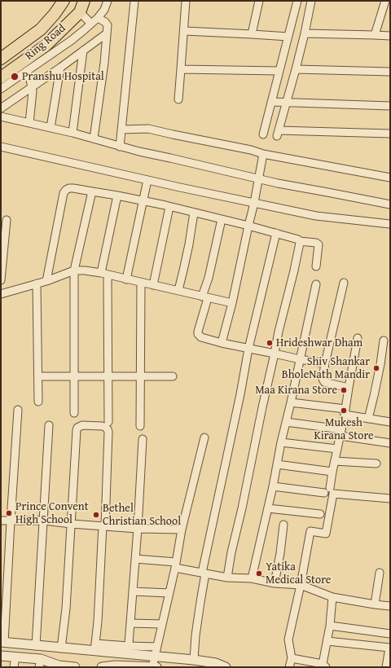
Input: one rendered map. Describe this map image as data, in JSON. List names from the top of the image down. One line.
{"streets":{"main road":["Ring Road"]},"places":["Pranshu Hospital","Hrideshwar Dham","Shiv Shankar BholeNath Mandir","Maa Kirana Store","Mukesh Kirana Store","Prince Convent High School","Bethel Christian School","Yatika Medical Store"]}
